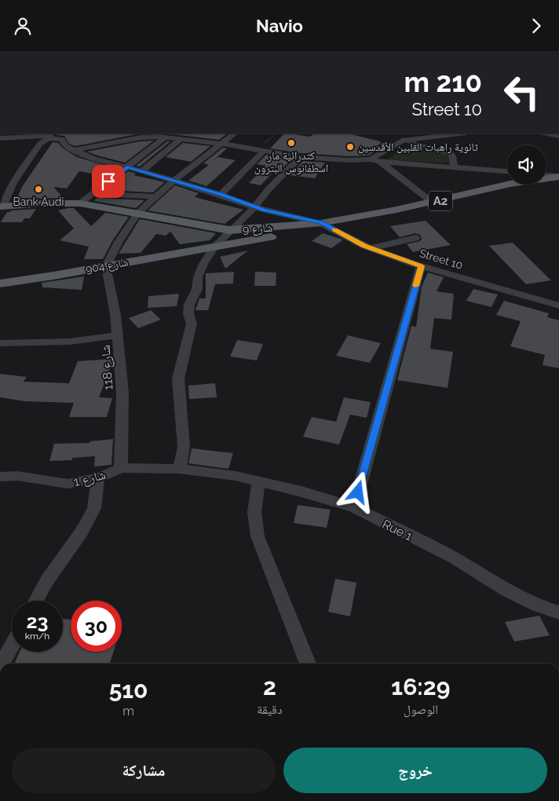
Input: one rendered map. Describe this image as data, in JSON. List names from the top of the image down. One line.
{"streets":{"main road":["A2","شارع 9","شارع 904"],"street":["Street 10","شارع 118","شارع 1","Rue 1"]},"crossings":[["شارع 9","Street 10"],["شارع 9","شارع 904"],["Street 10","شارع 904"],["شارع 904","شارع 118"],["شارع 118","شارع 1"],["شارع 1","Rue 1"]],"places":["كتدرائية مار اسطفانوس البترون","ثانوية راهبات القلبين الأقدسين","Bank Audi"],"page":{"header":"Navio","turn":["210 m","Street 10"],"speed":"23 km/h","limit":"30","eta":["16:29","الوصول","2","دقيقة","510","m"],"buttons":["خروج","مشاركة"]}}
